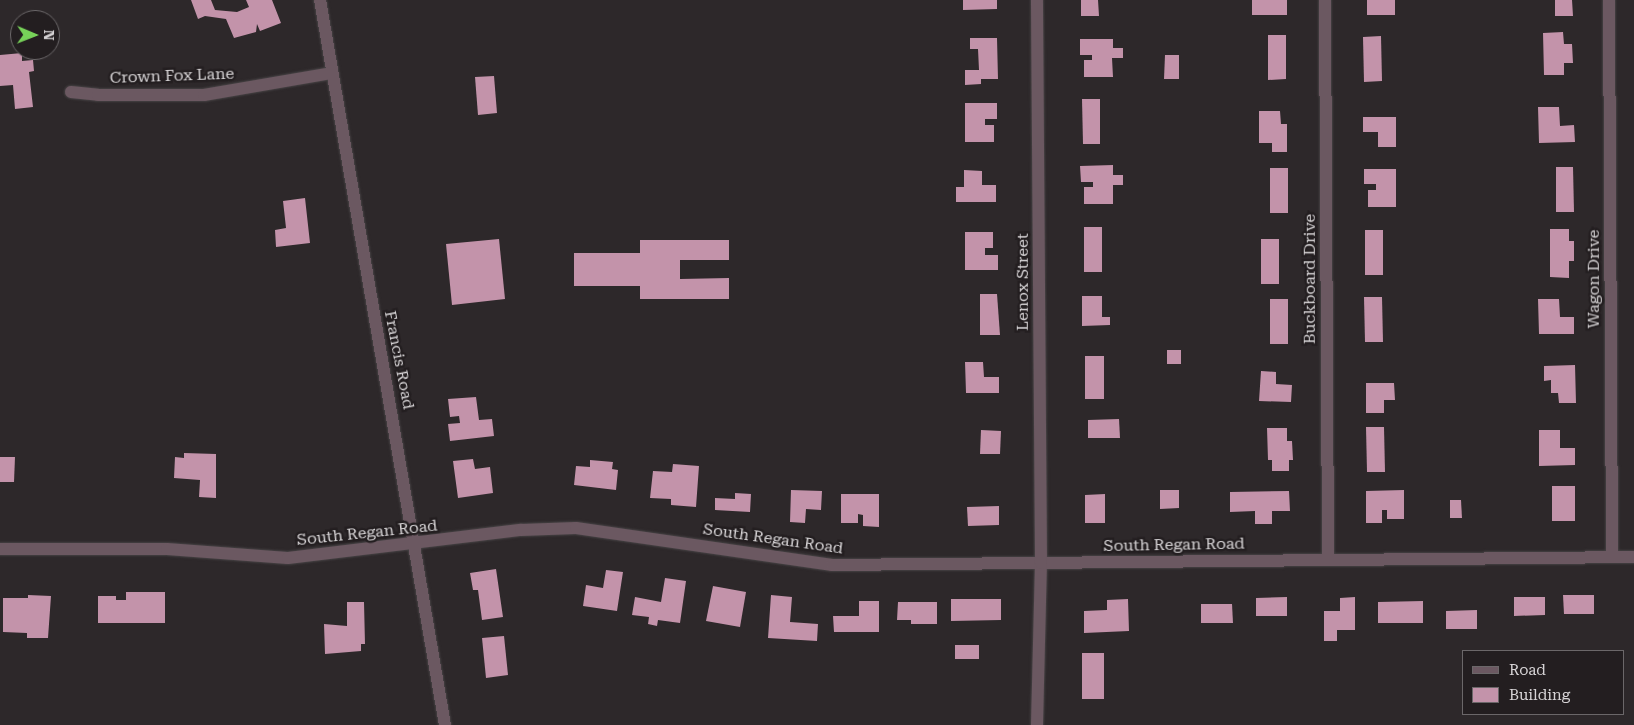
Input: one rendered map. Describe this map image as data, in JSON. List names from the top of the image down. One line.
{"streets":{"street":["Crown Fox Lane","Buckboard Drive","Wagon Drive","Lenox Street","Francis Road","South Regan Road"]},"crossings":[["Crown Fox Lane","Francis Road"],["Buckboard Drive","South Regan Road"],["Wagon Drive","South Regan Road"],["Lenox Street","South Regan Road"],["Francis Road","South Regan Road"]],"legend":["Road","Building"],"north":"right"}
